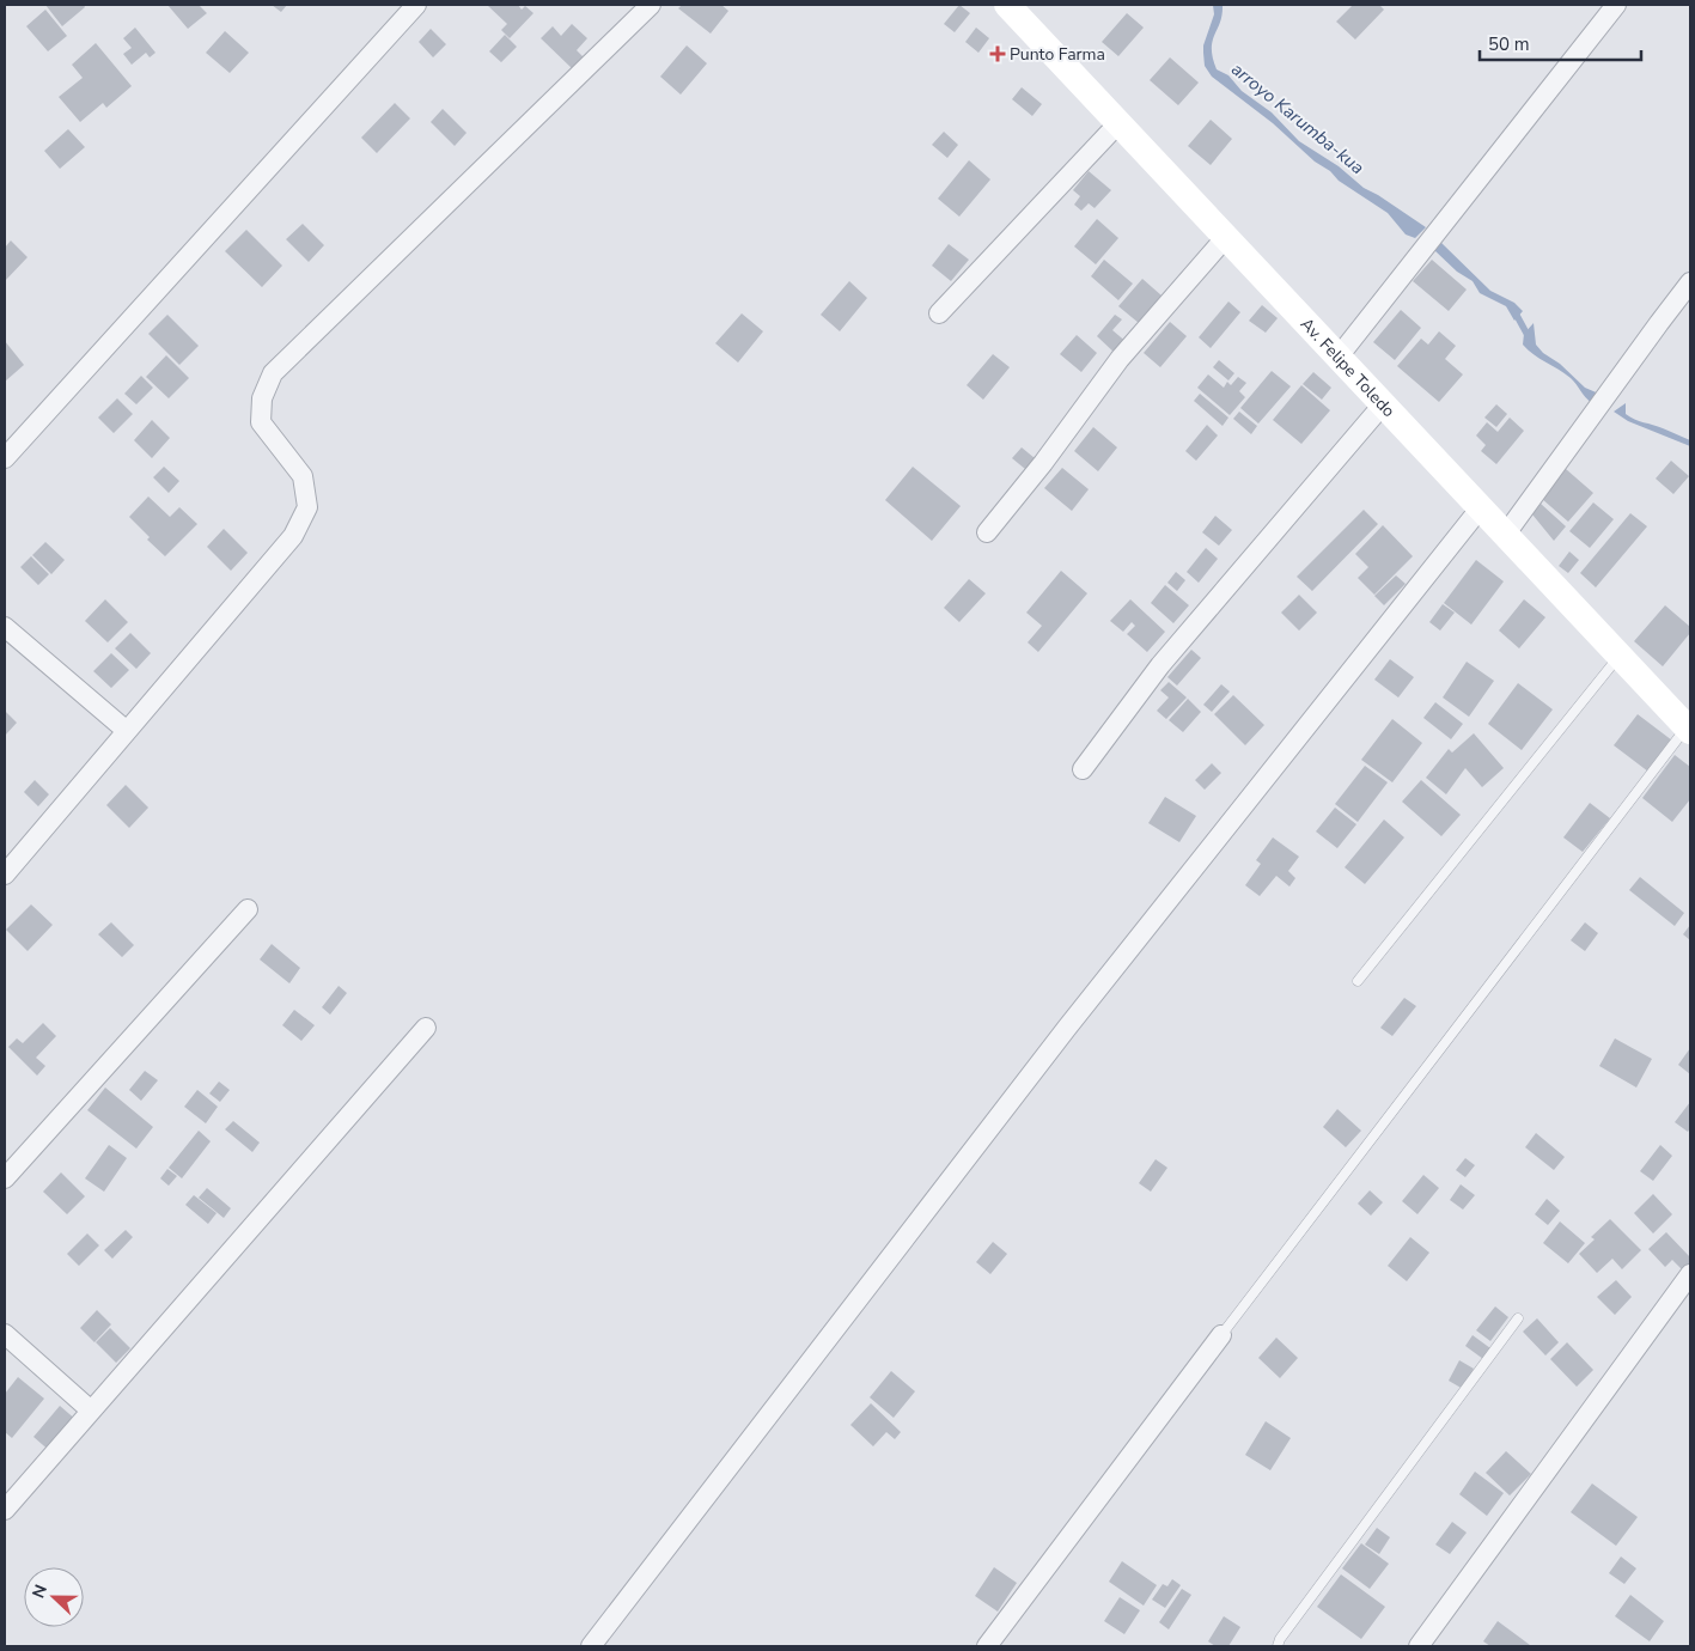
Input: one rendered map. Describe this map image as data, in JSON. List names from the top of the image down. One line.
{"streets":{"main road":["Av. Felipe Toledo"]},"water":["arroyo Karumba-kua"],"places":{"health":["Punto Farma"]},"scale_bar":"50 m","north":"left"}
